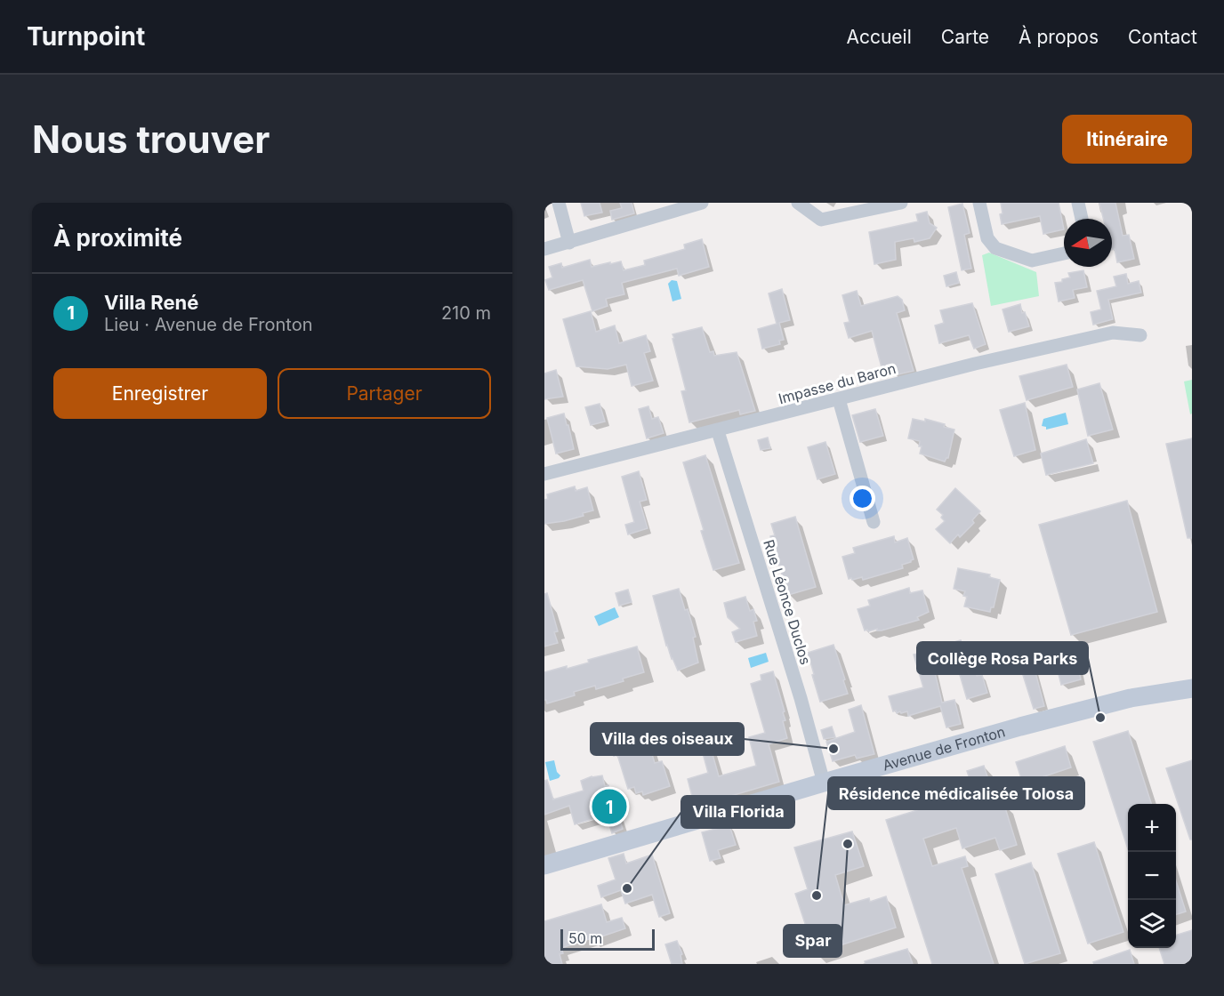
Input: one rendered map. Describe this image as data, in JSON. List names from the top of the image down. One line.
{"streets":{"street":["Impasse du Baron","Rue Léonce Duclos","Avenue de Fronton"]},"crossings":[["Impasse du Baron","Rue Léonce Duclos"],["Rue Léonce Duclos","Avenue de Fronton"]],"places":["Collège Rosa Parks","Villa des oiseaux","Spar","Villa Florida","Résidence médicalisée Tolosa"],"scale_bar":"50 m","north":"left","page":{"header":"Turnpoint","nav":["Accueil","Carte","À propos","Contact"],"buttons":["Itinéraire",["Enregistrer","Partager"]],"title":"Nous trouver","heading":"À proximité","list":[{"mark":"1","name":"Villa René","note":"Lieu · Avenue de Fronton","value":"210 m"}],"pins":"1","map_buttons":["+","−"],"scale":"50 m"}}
